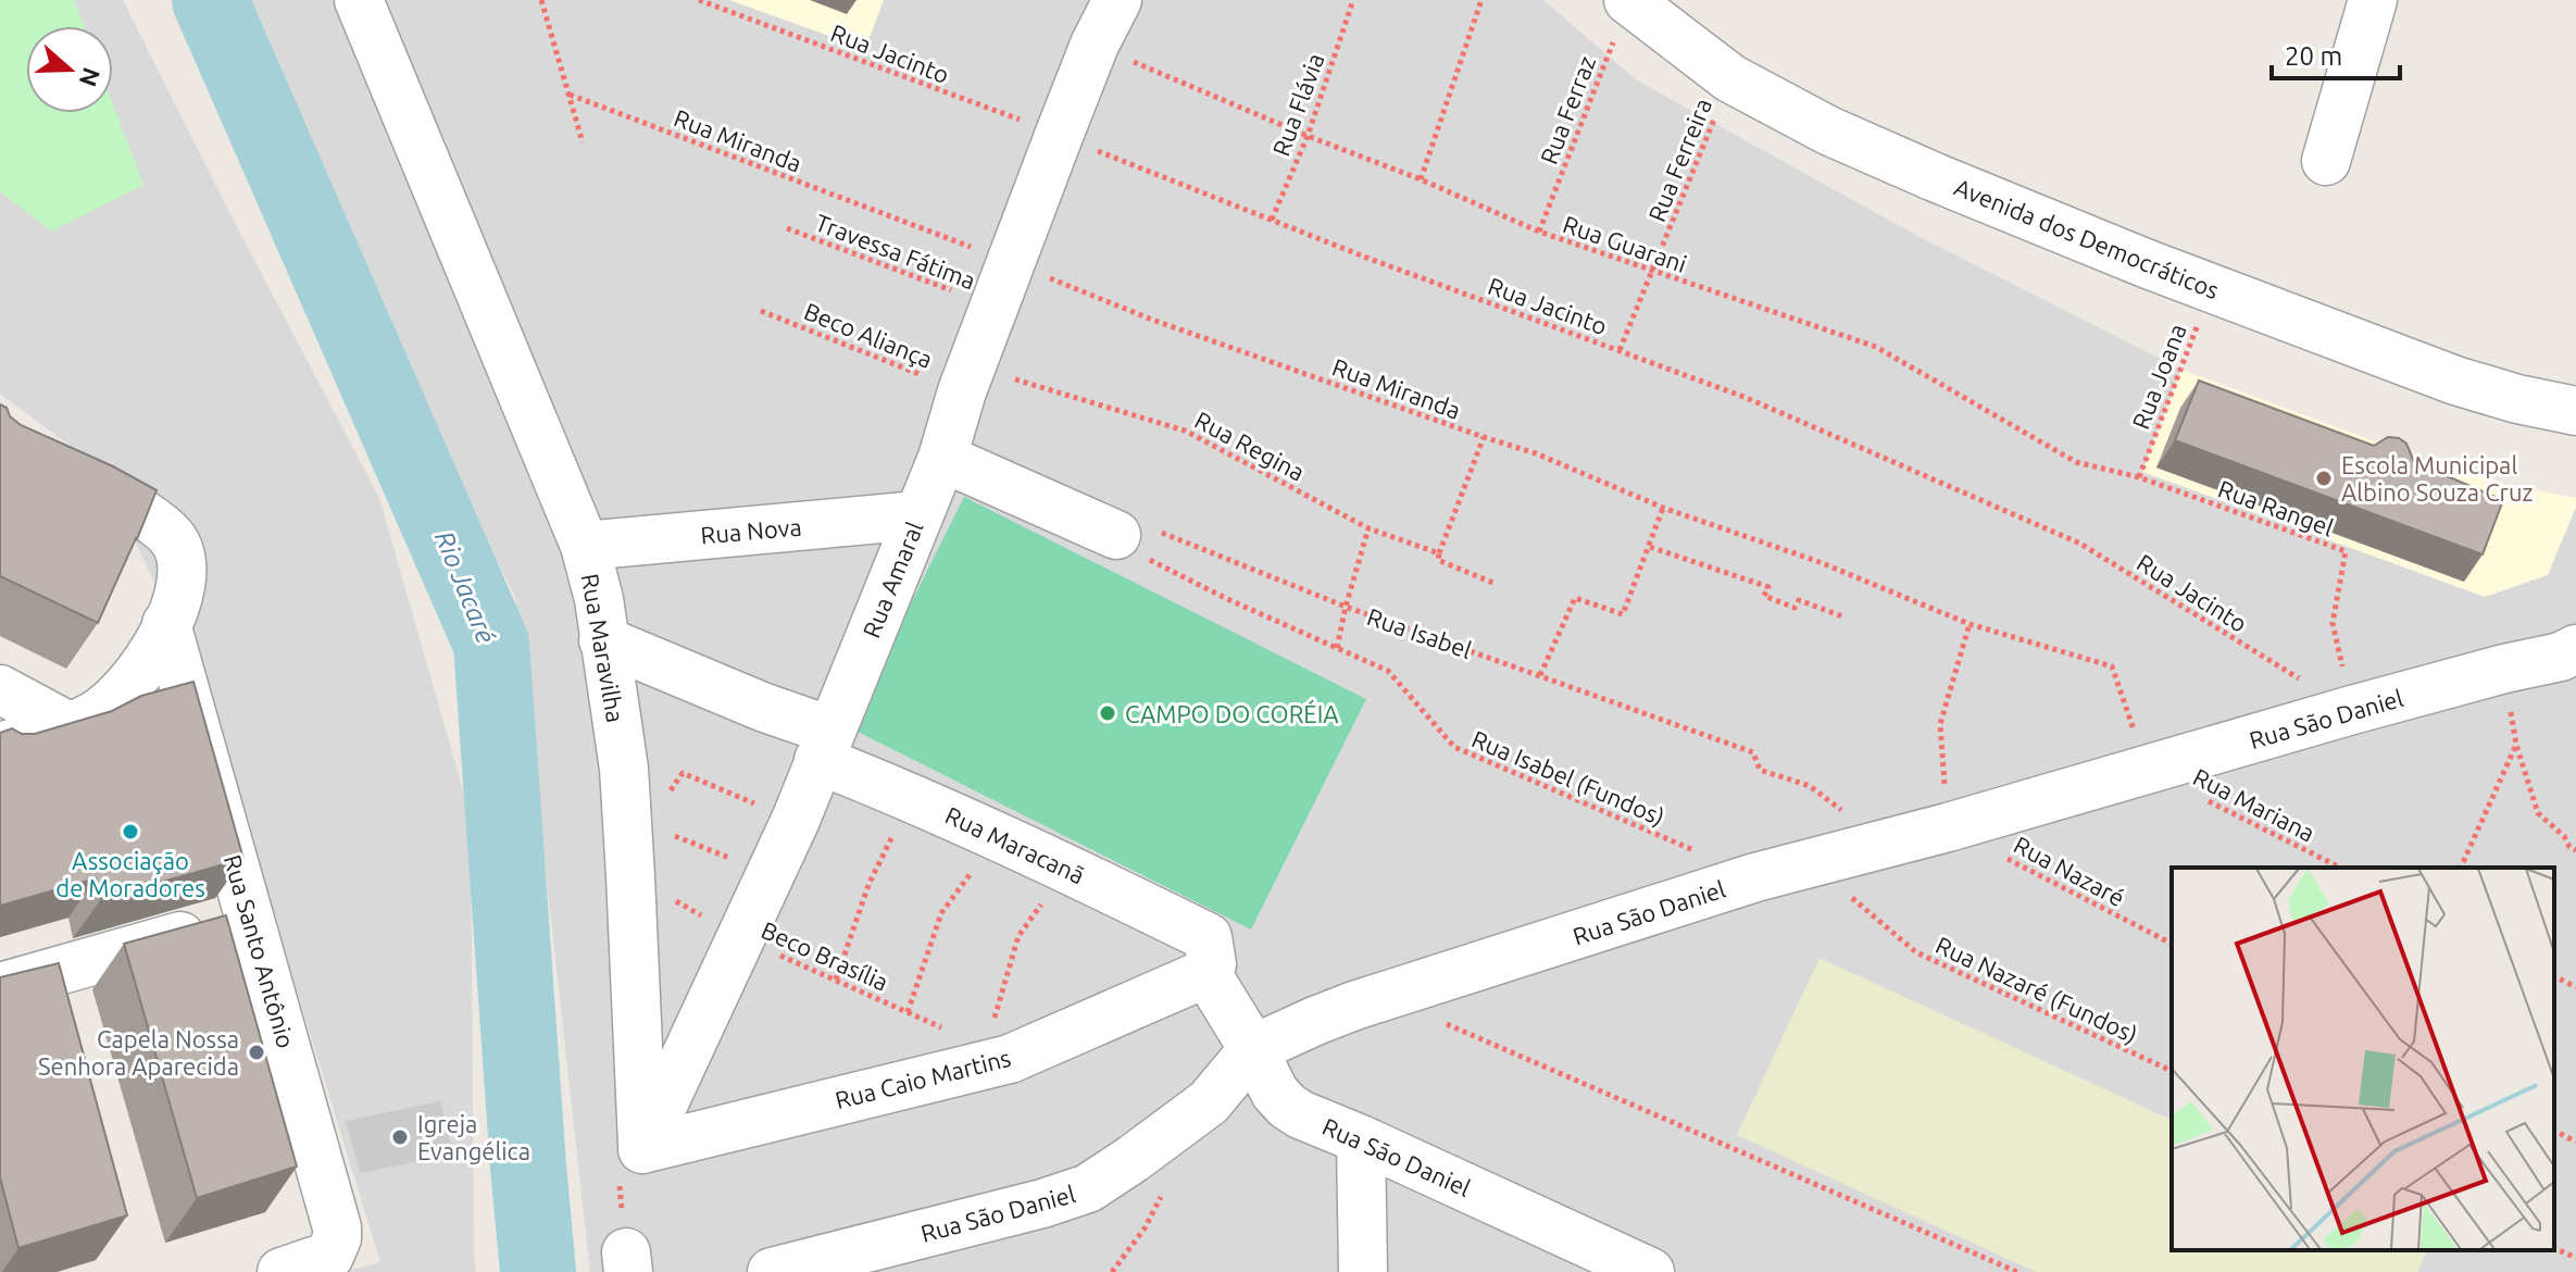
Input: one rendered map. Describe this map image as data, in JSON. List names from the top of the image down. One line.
{"streets":{"street":["Avenida dos Democráticos","Rua Nova","Rua Amaral","Rua Maravilha","Rua São Daniel","Rua Maracanã","Rua Santo Antônio","Rua Caio Martins","Rua Sāo Daniel"],"path":["Rua Jacinto","Rua Flávia","Rua Ferraz","Rua Miranda","Rua Ferreira","Rua Guarani","Travessa Fátima","Beco Aliança","Rua Joana","Rua Regina","Rua Rangel","Rua Isabel","Rua Isabel (Fundos)","Rua Mariana","Rua Nazaré","Beco Brasília","Rua Nazaré (Fundos)"]},"crossings":[["Rua Jacinto","Rua Flávia"],["Rua Jacinto","Rua Ferreira"],["Rua Jacinto","Rua Rangel"],["Rua Jacinto","Rua Amaral"],["Rua Jacinto","Rua São Daniel"],["Rua Flávia","Rua Guarani"],["Rua Ferraz","Avenida dos Democráticos"],["Rua Ferraz","Rua Guarani"],["Rua Miranda","Rua Amaral"],["Rua Miranda","Rua São Daniel"],["Rua Miranda","Rua Mariana"],["Rua Ferreira","Avenida dos Democráticos"],["Rua Ferreira","Rua Guarani"],["Avenida dos Democráticos","Rua Joana"],["Rua Guarani","Rua Joana"],["Rua Guarani","Rua Rangel"],["Rua Guarani","Rua Amaral"],["Travessa Fátima","Rua Amaral"],["Beco Aliança","Rua Regina"],["Beco Aliança","Rua Amaral"],["Rua Joana","Rua Rangel"],["Rua Regina","Rua Amaral"],["Rua Rangel","Rua São Daniel"],["Rua Nova","Rua Amaral"],["Rua Nova","Rua Maravilha"],["Rua Amaral","Rua Maravilha"],["Rua Amaral","Rua Maracanã"],["Rua Amaral","Beco Brasília"],["Rua Amaral","Rua Caio Martins"],["Rua Isabel","Rua São Daniel"],["Rua Isabel","Rua Isabel (Fundos)"],["Rua Maravilha","Rua Maracanã"],["Rua Maravilha","Beco Brasília"],["Rua Maravilha","Rua Caio Martins"],["Rua São Daniel","Rua Isabel (Fundos)"],["Rua São Daniel","Rua Mariana"],["Rua São Daniel","Rua Nazaré"],["Rua São Daniel","Rua Nazaré (Fundos)"],["Rua São Daniel","Rua Sāo Daniel"],["Rua Maracanã","Rua Caio Martins"],["Rua Maracanã","Rua Sāo Daniel"],["Beco Brasília","Rua Caio Martins"],["Rua Caio Martins","Rua Sāo Daniel"]],"water":["Rio Jacaré"],"places":["Escola Municipal Albino Souza Cruz","CAMPO DO CORÉIA","Associação de Moradores","Capela Nossa Senhora Aparecida","Igreja Evangélica"],"scale_bar":"20 m","north":"right"}
